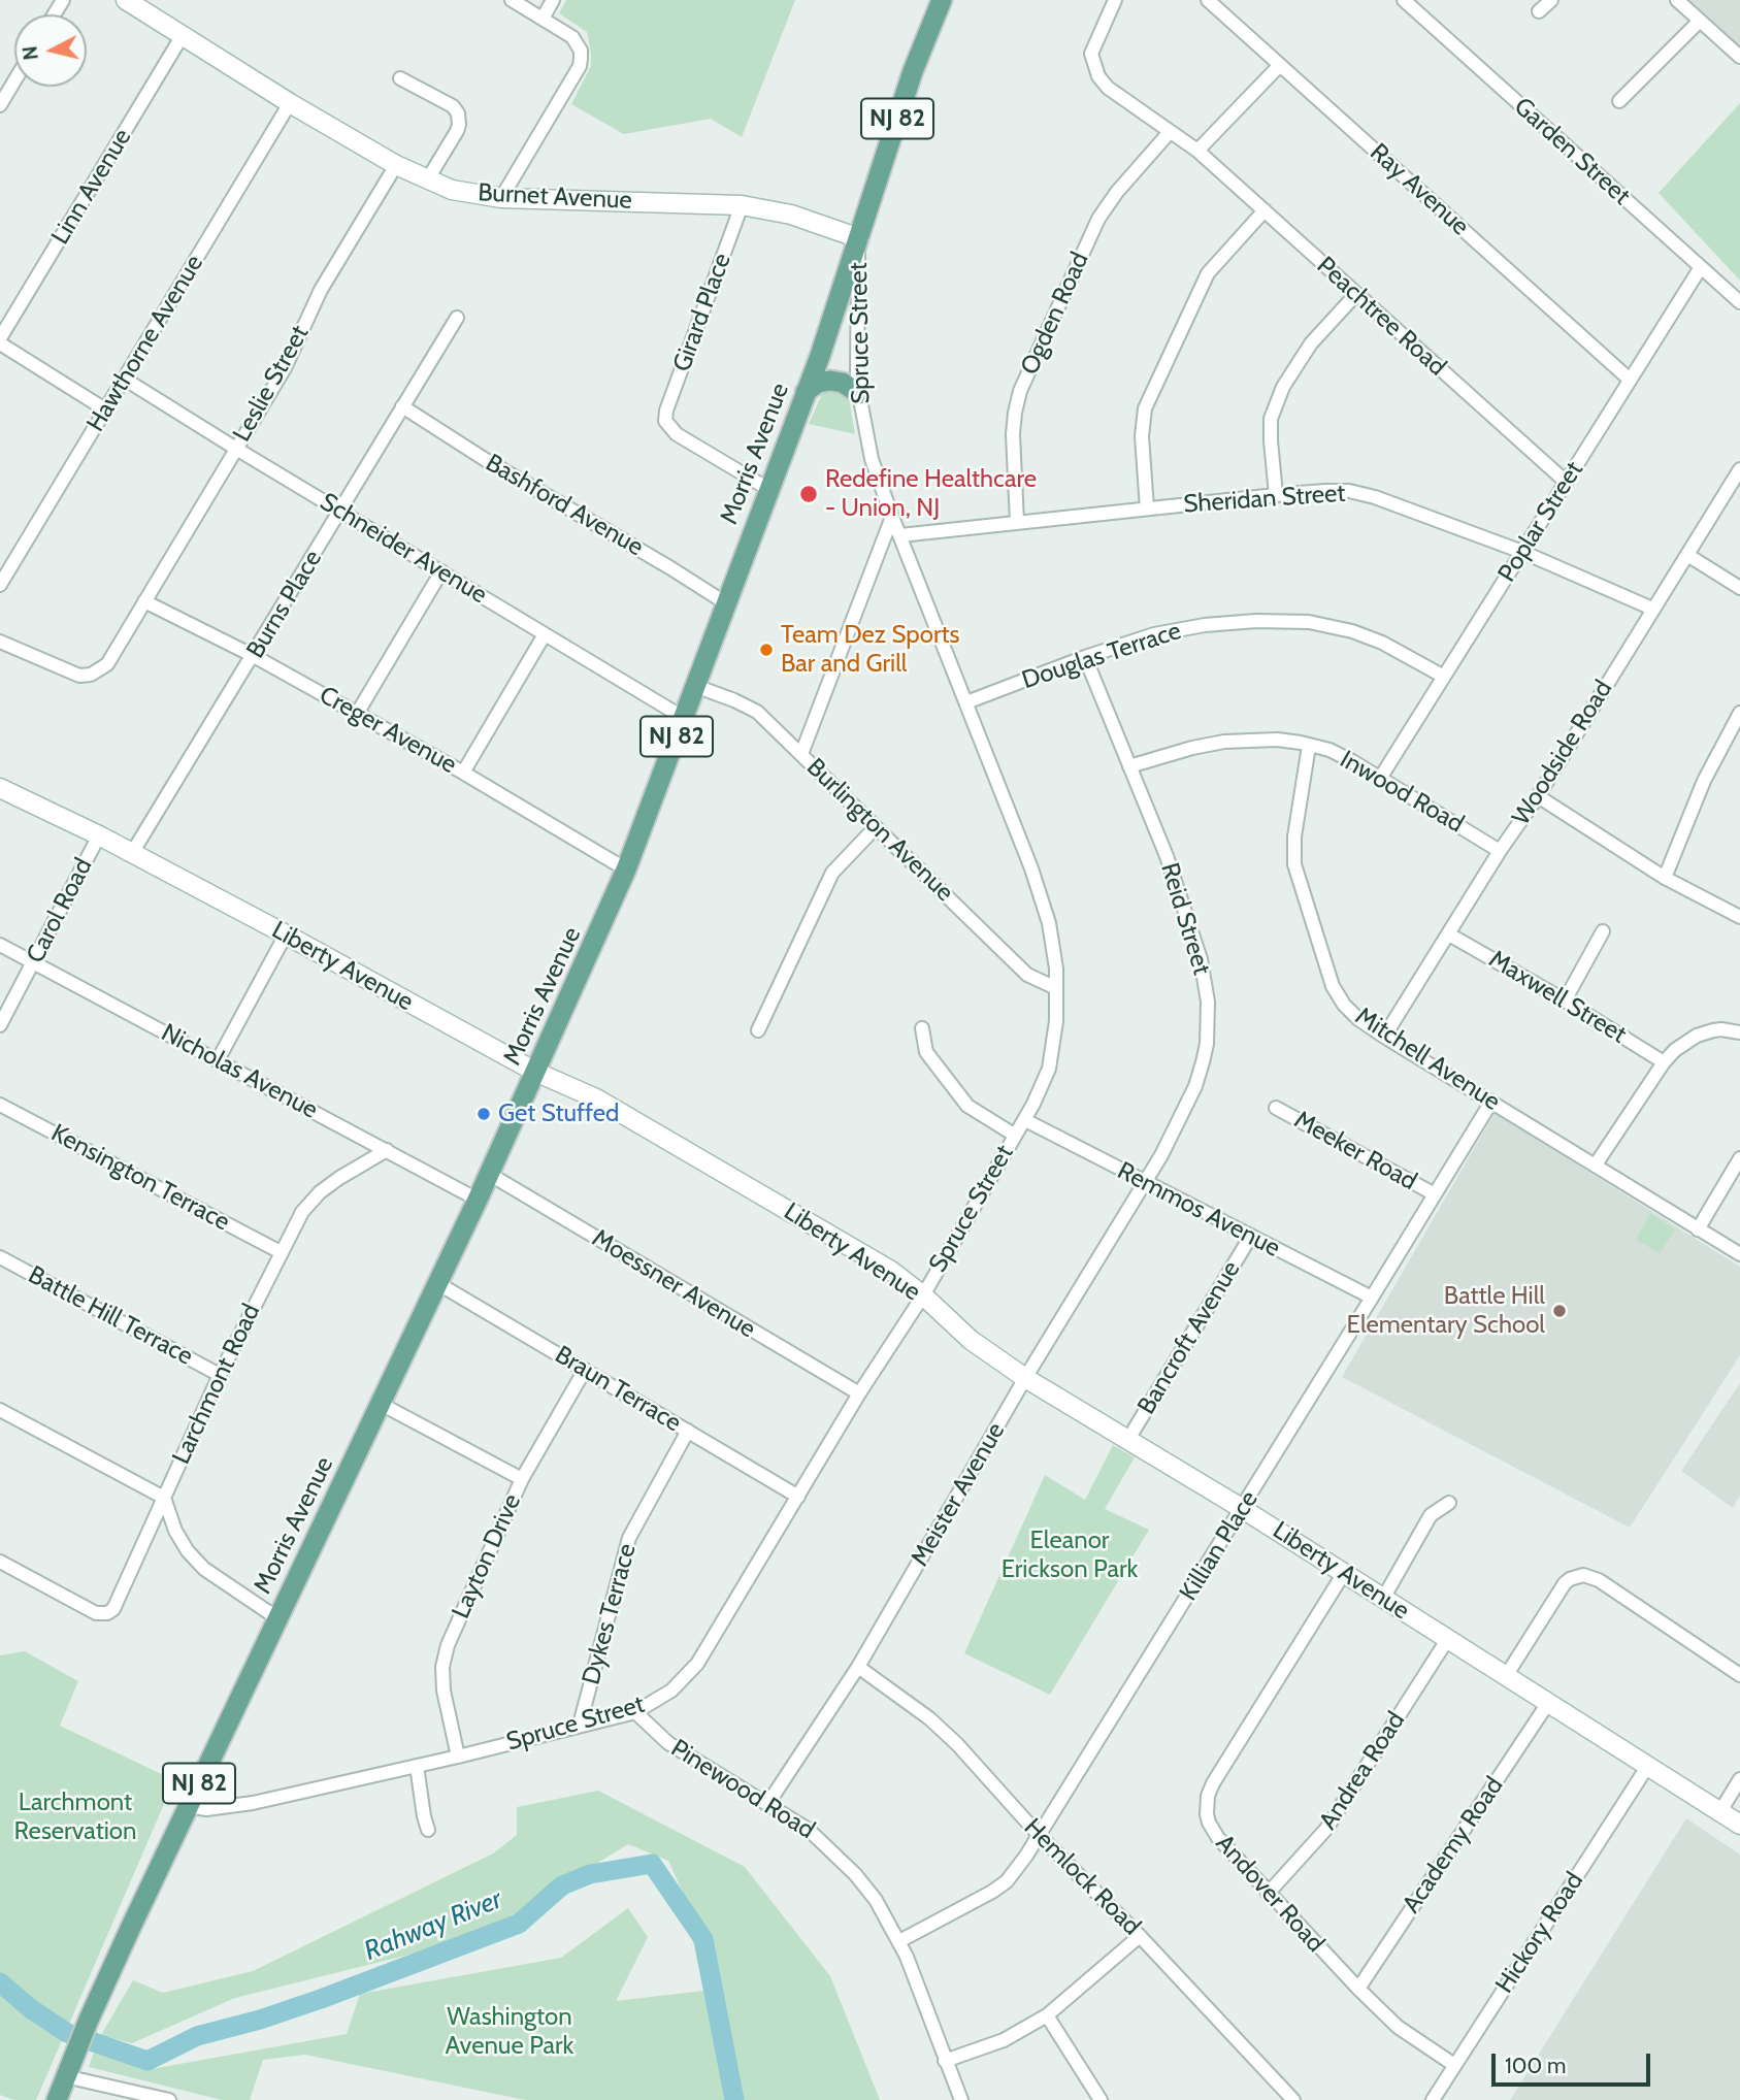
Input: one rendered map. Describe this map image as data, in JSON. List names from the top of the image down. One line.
{"streets":{"main road":["NJ 82","Morris Avenue"],"street":["Garden Street","Linn Avenue","Ray Avenue","Burnet Avenue","Girard Place","Ogden Road","Peachtree Road","Spruce Street","Hawthorne Avenue","Leslie Street","Sheridan Street","Bashford Avenue","Poplar Street","Schneider Avenue","Burns Place","Douglas Terrace","Creger Avenue","Woodside Road","Inwood Road","Burlington Avenue","Carol Road","Reid Street","Liberty Avenue","Maxwell Street","Mitchell Avenue","Nicholas Avenue","Meeker Road","Kensington Terrace","Remmos Avenue","Moessner Avenue","Battle Hill Terrace","Bancroft Avenue","Larchmont Road","Braun Terrace","Meister Avenue","Killian Place","Layton Drive","Dykes Terrace","Andrea Road","Pinewood Road","Academy Road","Hemlock Road","Andover Road","Hickory Road"]},"crossings":[["Garden Street","Poplar Street"],["Linn Avenue","Burnet Avenue"],["Ray Avenue","Poplar Street"],["Burnet Avenue","Girard Place"],["Burnet Avenue","Spruce Street"],["Burnet Avenue","Hawthorne Avenue"],["Burnet Avenue","Leslie Street"],["Burnet Avenue","Morris Avenue"],["Girard Place","Morris Avenue"],["Ogden Road","Peachtree Road"],["Ogden Road","Sheridan Street"],["Peachtree Road","Poplar Street"],["Spruce Street","Morris Avenue"],["Spruce Street","Sheridan Street"],["Spruce Street","Douglas Terrace"],["Spruce Street","Burlington Avenue"],["Spruce Street","Liberty Avenue"],["Spruce Street","Remmos Avenue"],["Spruce Street","Moessner Avenue"],["Spruce Street","Braun Terrace"],["Spruce Street","Layton Drive"],["Spruce Street","Dykes Terrace"],["Spruce Street","Pinewood Road"],["Hawthorne Avenue","Schneider Avenue"],["Leslie Street","Schneider Avenue"],["Leslie Street","Creger Avenue"],["Morris Avenue","Bashford Avenue"],["Morris Avenue","Schneider Avenue"],["Morris Avenue","Creger Avenue"],["Morris Avenue","Burlington Avenue"],["Morris Avenue","Liberty Avenue"],["Morris Avenue","Nicholas Avenue"],["Morris Avenue","Moessner Avenue"],["Morris Avenue","Braun Terrace"],["Sheridan Street","Poplar Street"],["Sheridan Street","Woodside Road"],["Bashford Avenue","Burns Place"],["Poplar Street","Douglas Terrace"],["Poplar Street","Inwood Road"],["Schneider Avenue","Burns Place"],["Burns Place","Creger Avenue"],["Burns Place","Liberty Avenue"],["Douglas Terrace","Reid Street"],["Woodside Road","Inwood Road"],["Woodside Road","Maxwell Street"],["Woodside Road","Mitchell Avenue"],["Inwood Road","Reid Street"],["Inwood Road","Mitchell Avenue"],["Carol Road","Liberty Avenue"],["Carol Road","Nicholas Avenue"],["Reid Street","Remmos Avenue"],["Reid Street","Meister Avenue"],["Liberty Avenue","Bancroft Avenue"],["Liberty Avenue","Meister Avenue"],["Liberty Avenue","Killian Place"],["Liberty Avenue","Andrea Road"],["Liberty Avenue","Academy Road"],["Liberty Avenue","Andover Road"],["Liberty Avenue","Hickory Road"],["Mitchell Avenue","Killian Place"],["Nicholas Avenue","Larchmont Road"],["Meeker Road","Killian Place"],["Kensington Terrace","Larchmont Road"],["Remmos Avenue","Bancroft Avenue"],["Remmos Avenue","Meister Avenue"],["Remmos Avenue","Killian Place"],["Battle Hill Terrace","Larchmont Road"],["Braun Terrace","Layton Drive"],["Braun Terrace","Dykes Terrace"],["Meister Avenue","Pinewood Road"],["Meister Avenue","Hemlock Road"],["Killian Place","Pinewood Road"],["Killian Place","Hemlock Road"],["Andrea Road","Andover Road"],["Academy Road","Andover Road"],["Andover Road","Hickory Road"]],"water":["Rahway River"],"parks":["Eleanor Erickson Park","Larchmont Reservation","Washington Avenue Park"],"places":["Redefine Healthcare - Union, NJ","Team Dez Sports Bar and Grill","Get Stuffed","Battle Hill Elementary School"],"scale_bar":"100 m","north":"left"}
